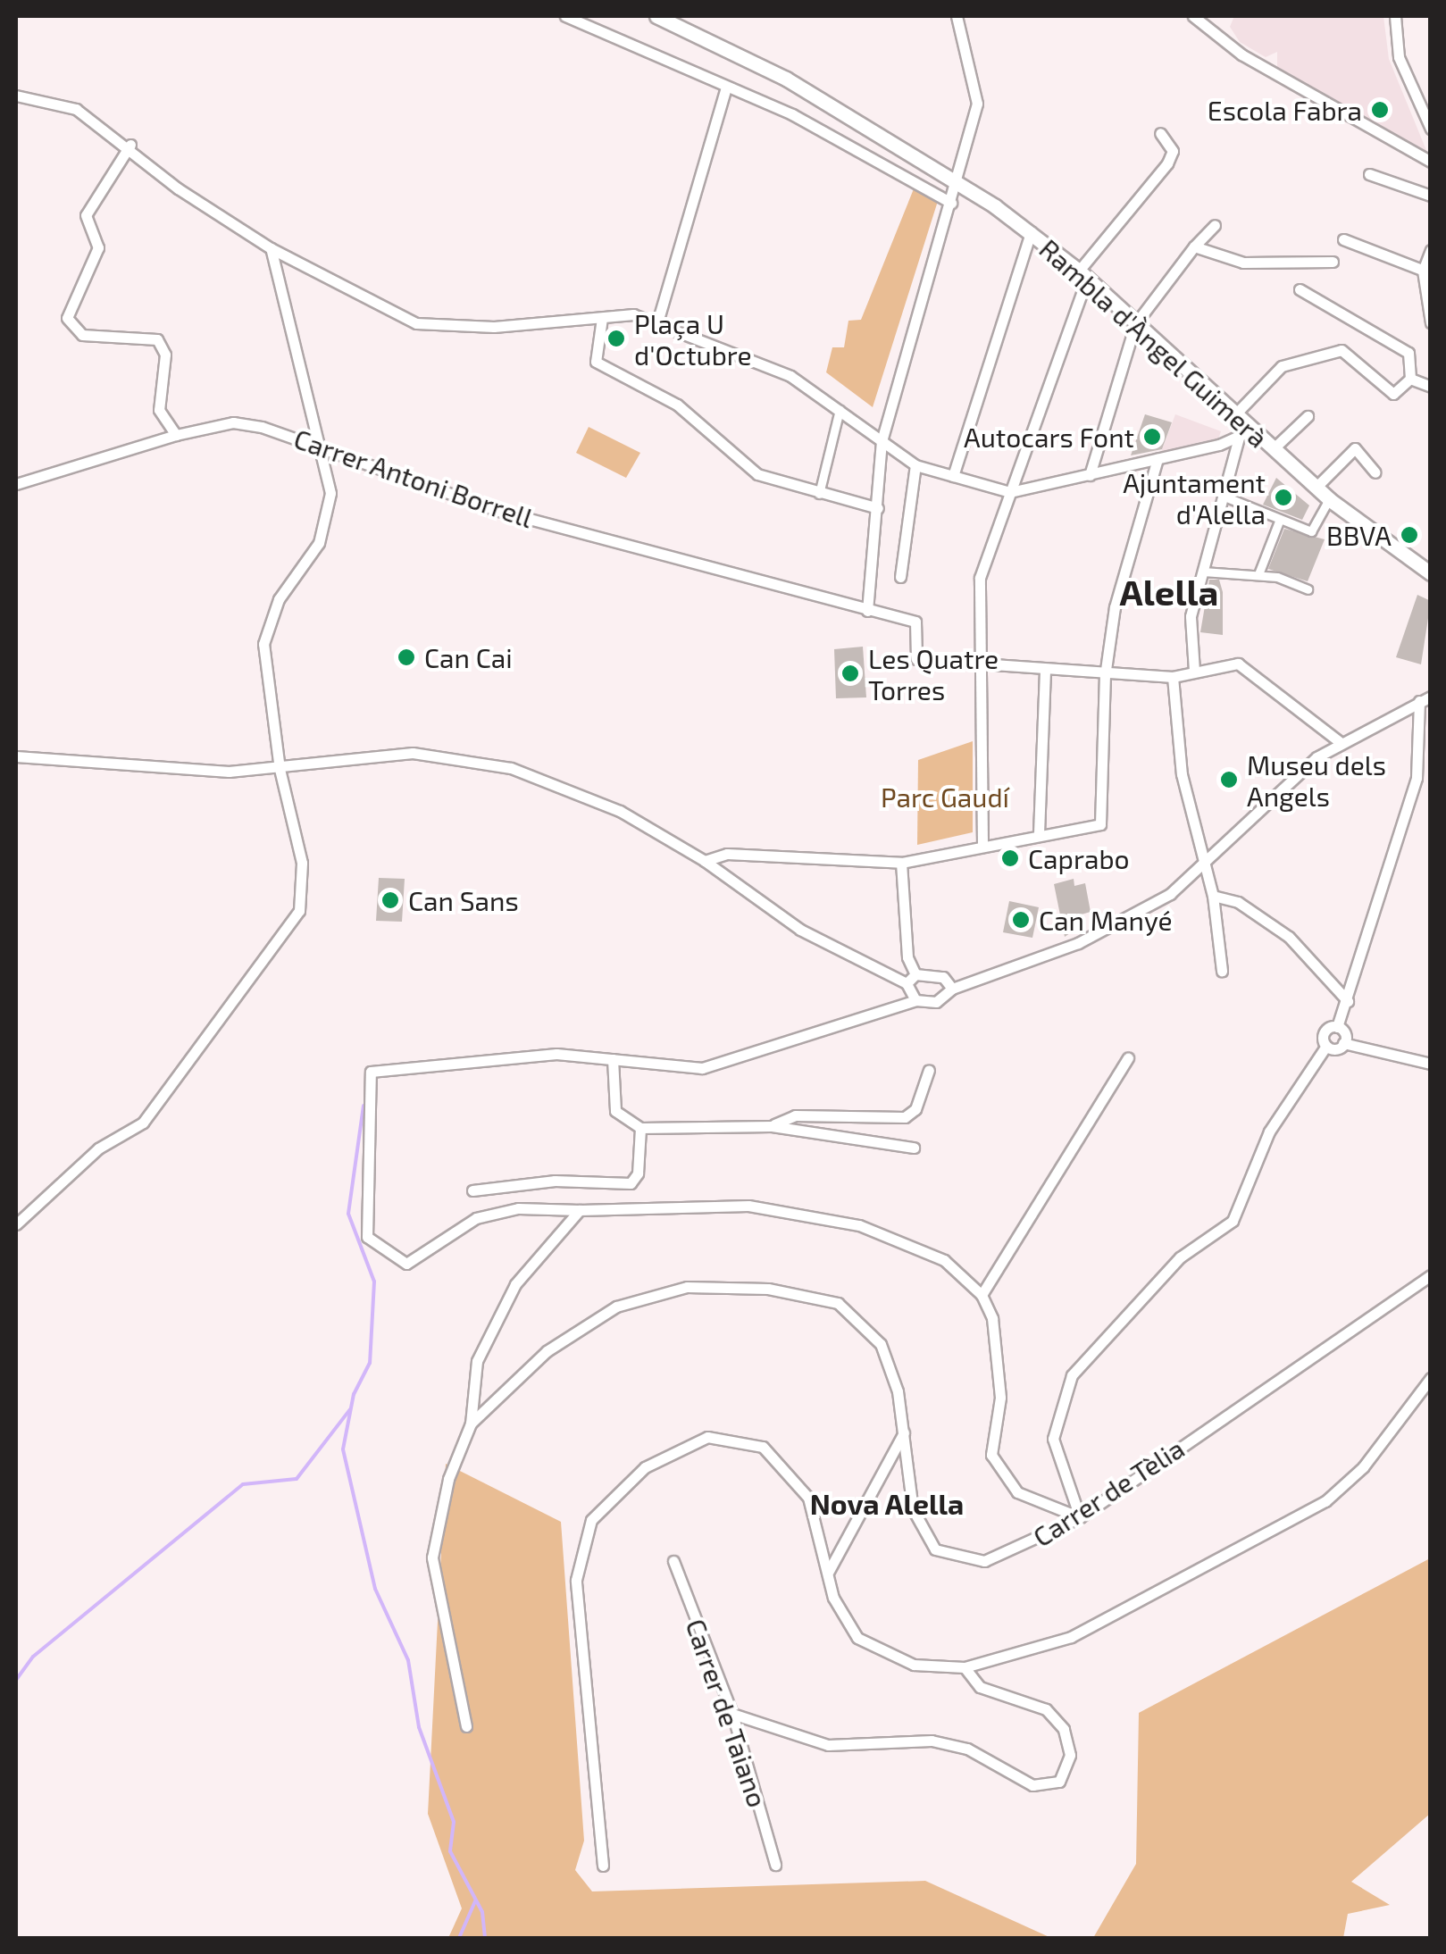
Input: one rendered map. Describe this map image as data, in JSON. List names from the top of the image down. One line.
{"streets":{"main road":["Rambla d'Àngel Guimerà"],"street":["Carrer Antoni Borrell","Carrer de Tèlia","Carrer de Taiano"]},"districts":["Alella","Nova Alella"],"parks":["Parc Gaudí"],"places":["Escola Fabra","Plaça U d'Octubre","Autocars Font","Ajuntament d'Alella","BBVA","Can Cai","Les Quatre Torres","Museu dels Angels","Caprabo","Can Sans","Can Manyé"]}
